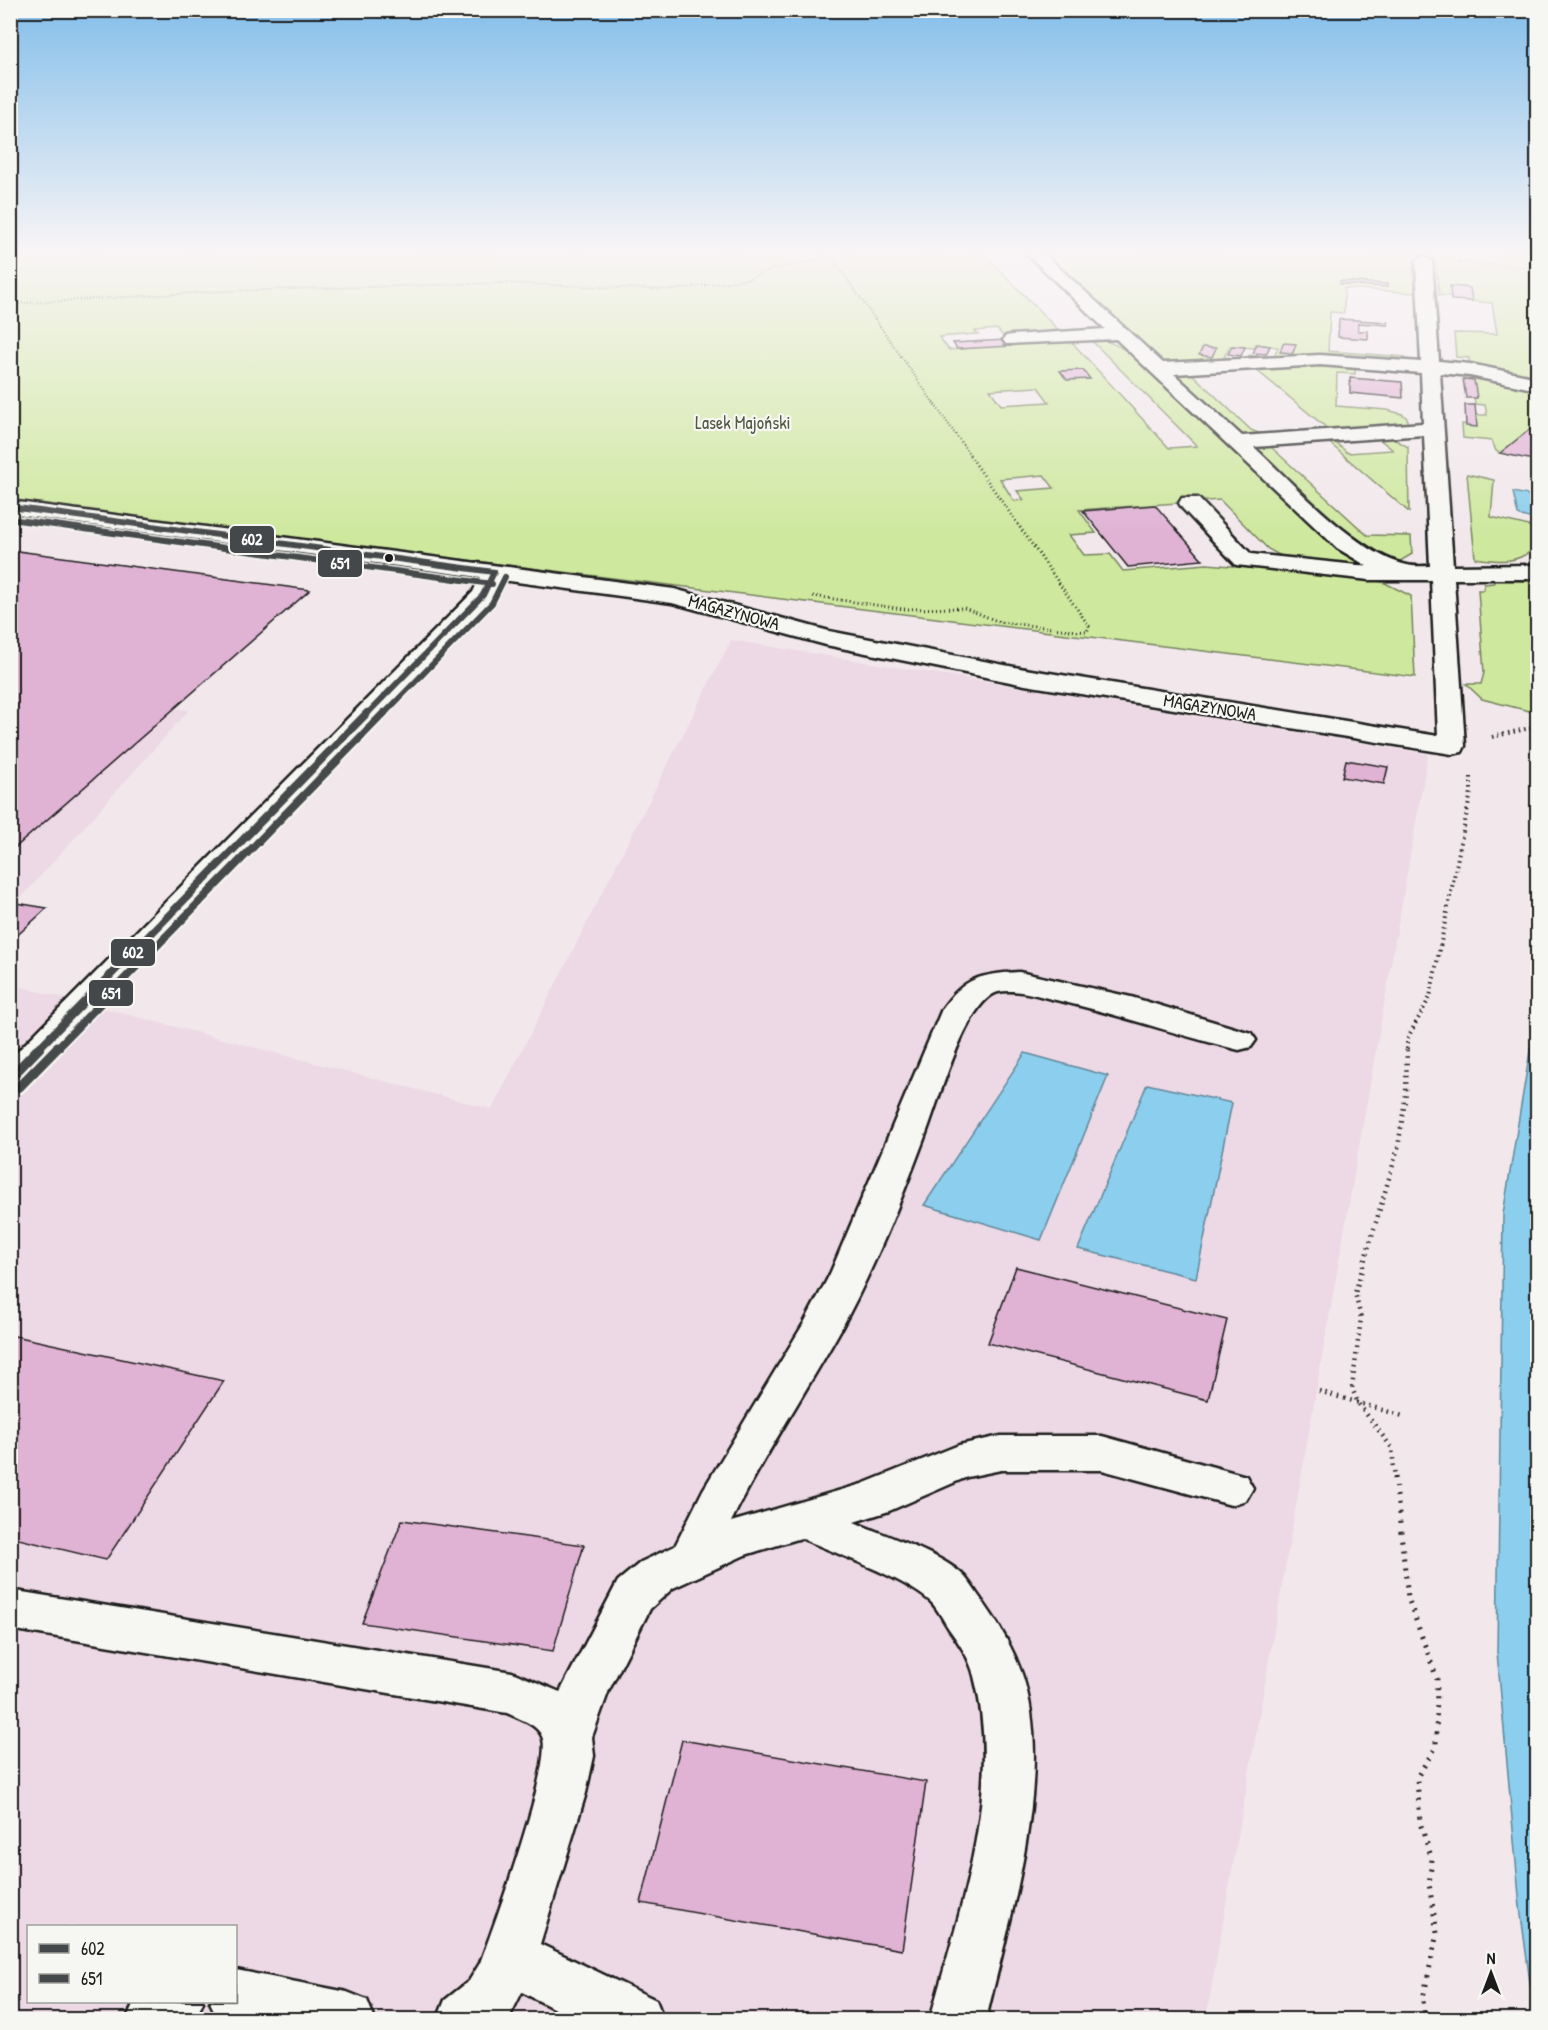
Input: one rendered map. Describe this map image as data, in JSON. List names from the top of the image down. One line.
{"streets":{"lane":["MAGAZYNOWA"]},"parks":["Lasek Majoński"],"lines":["transit line 602","transit line 651"],"legend":["602","651"],"north":"top"}
